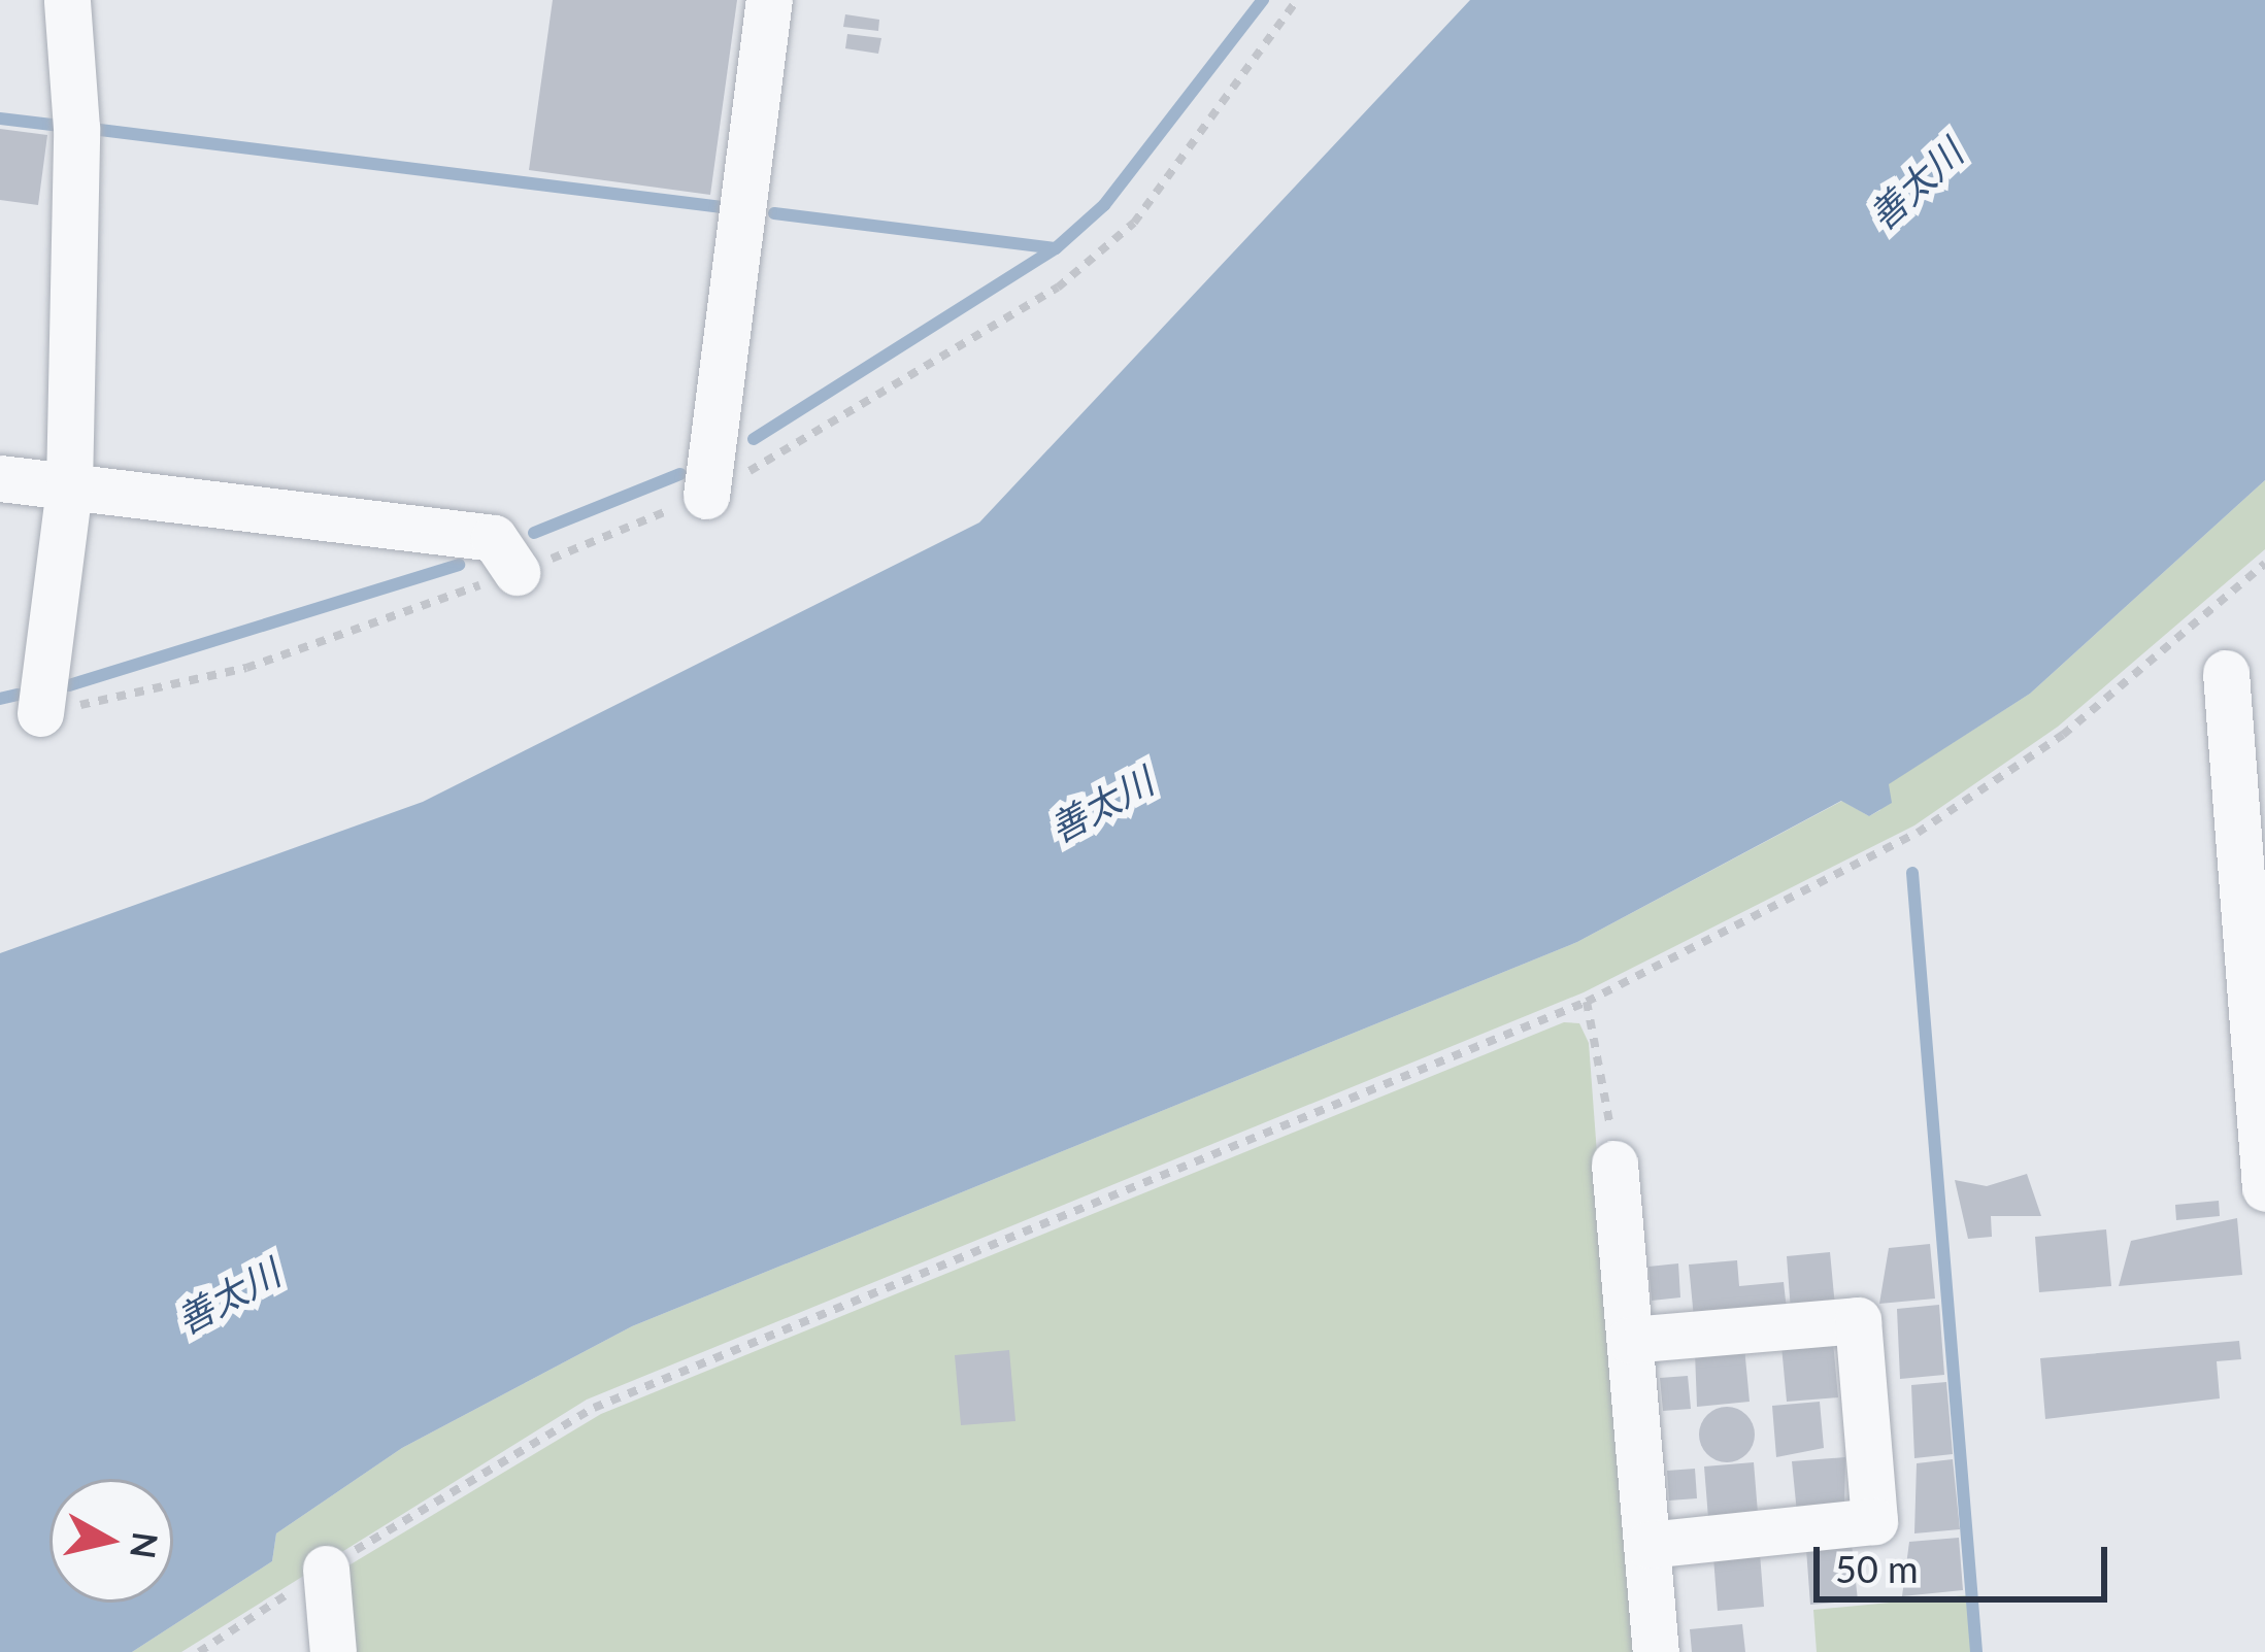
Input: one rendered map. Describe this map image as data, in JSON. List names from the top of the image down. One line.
{"water":["善太川"],"scale_bar":"50 m","north":"right"}
